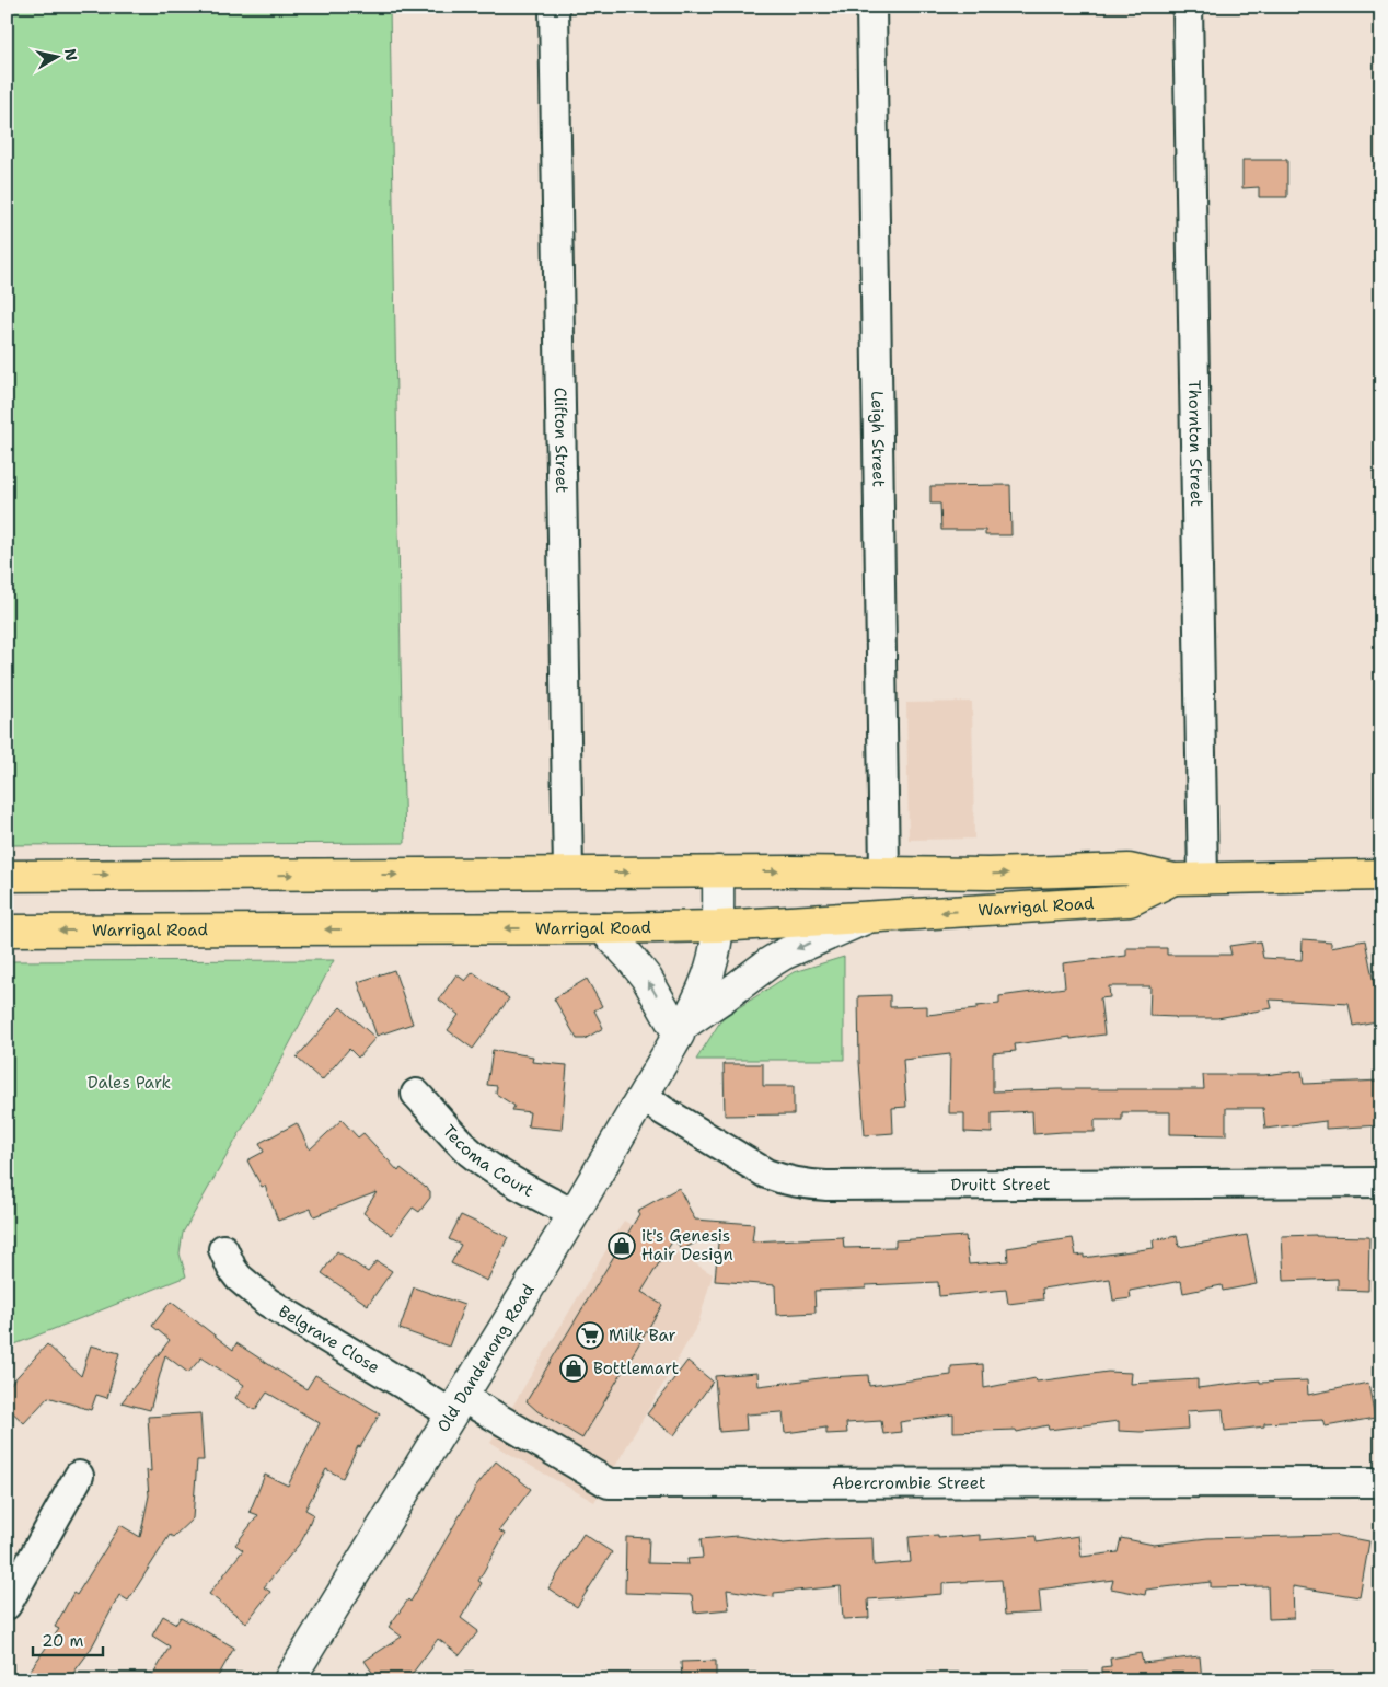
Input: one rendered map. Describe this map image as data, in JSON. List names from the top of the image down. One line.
{"streets":{"highway":["Warrigal Road"],"main road":["Old Dandenong Road"],"street":["Leigh Street","Clifton Street","Thornton Street","Tecoma Court","Druitt Street","Belgrave Close","Abercrombie Street"]},"crossings":[["Leigh Street","Warrigal Road"],["Clifton Street","Warrigal Road"],["Thornton Street","Warrigal Road"],["Warrigal Road","Old Dandenong Road"],["Tecoma Court","Old Dandenong Road"],["Druitt Street","Old Dandenong Road"],["Belgrave Close","Old Dandenong Road"],["Belgrave Close","Abercrombie Street"],["Old Dandenong Road","Abercrombie Street"]],"parks":["Dales Park"],"places":{"shop":["it's Genesis Hair Design","Bottlemart"],"supermarket":["Milk Bar"]},"scale_bar":"20 m","north":"right"}
